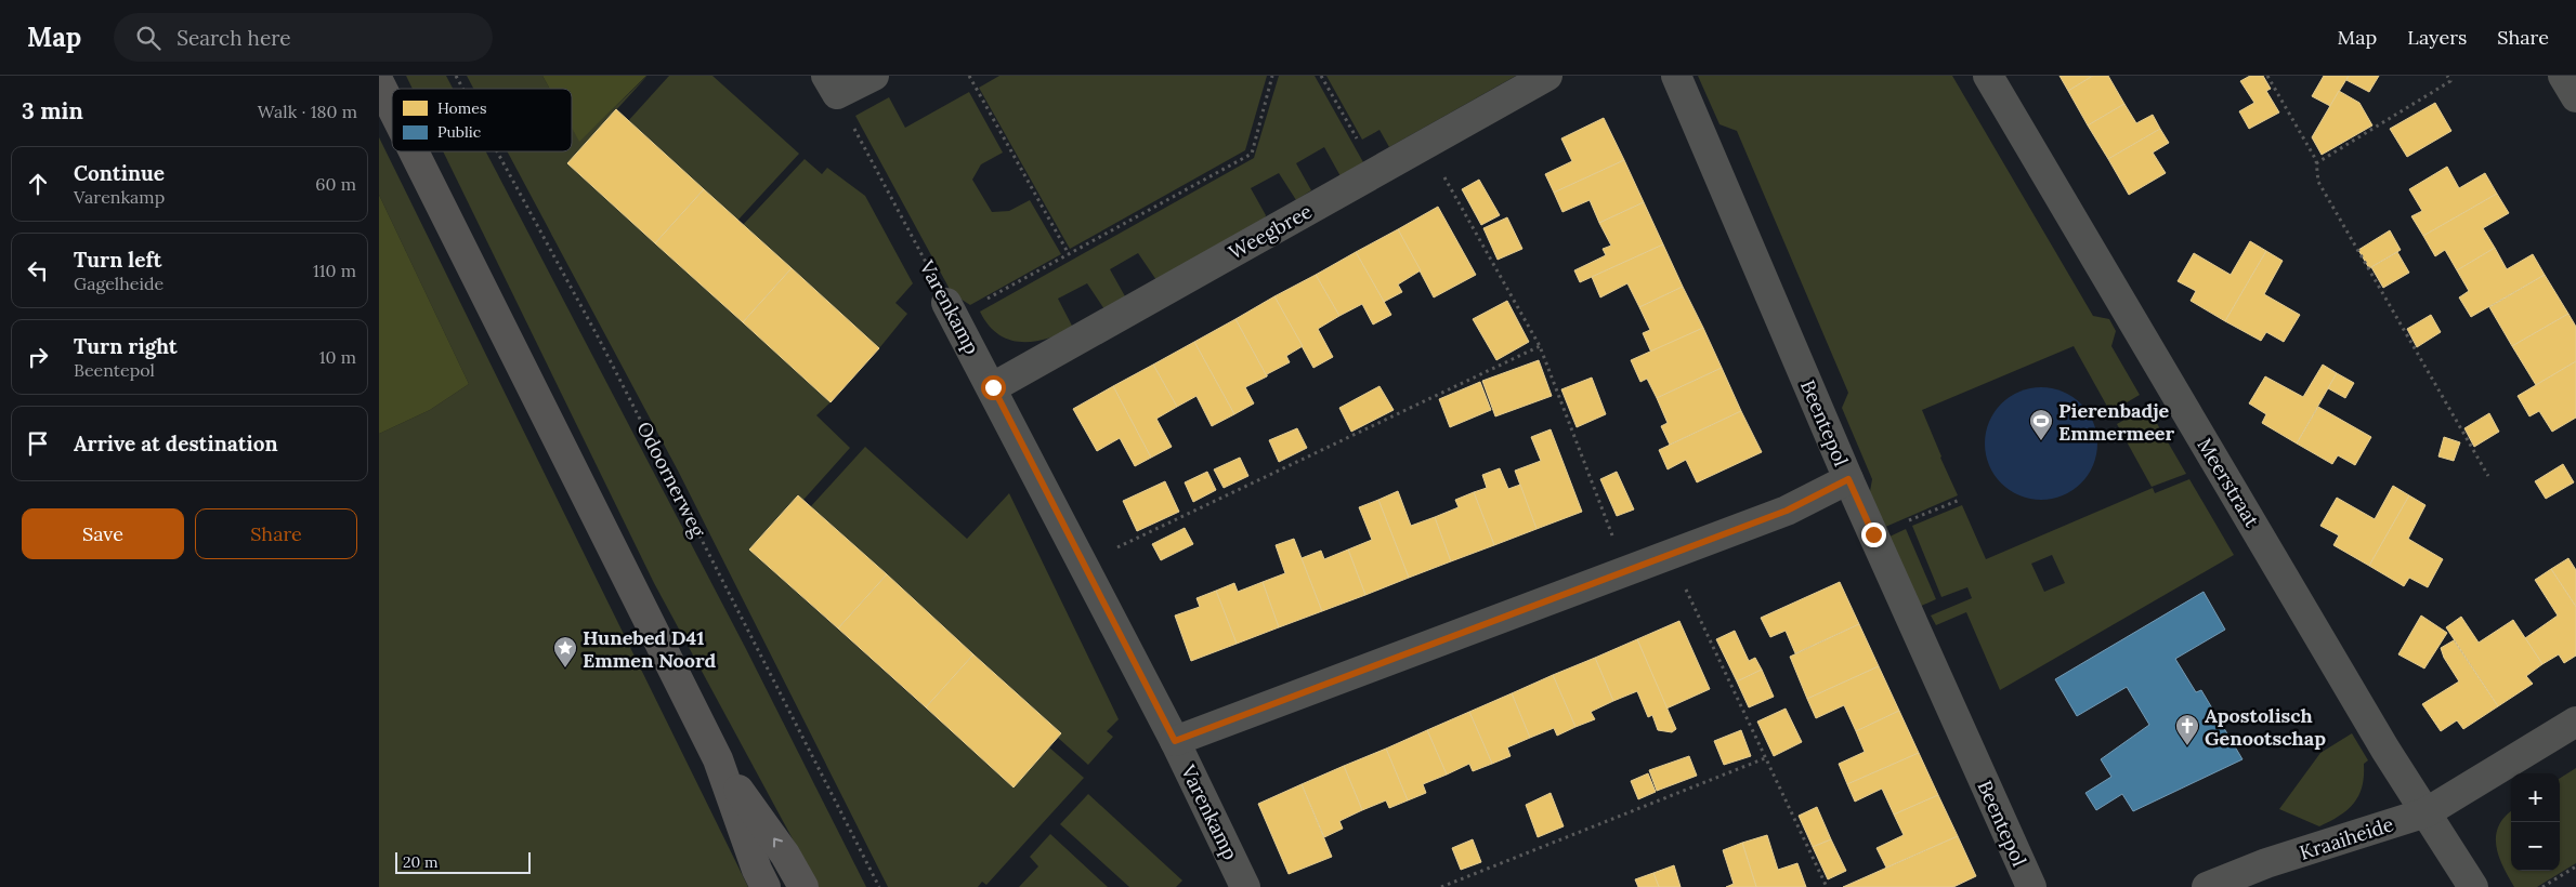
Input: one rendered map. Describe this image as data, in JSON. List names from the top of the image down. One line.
{"streets":{"street":["Weegbree","Varenkamp","Beentepol","Meerstraat","Kraaiheide"],"path":["Odoornerweg"]},"crossings":[["Weegbree","Varenkamp"],["Meerstraat","Kraaiheide"]],"places":{"sports":["Pierenbadje Emmermeer"],"place":["Hunebed D41 Emmen Noord"],"church":["Apostolisch Genootschap"]},"legend":["Homes","Public"],"scale_bar":"20 m","page":{"header":"Map","search":"Search here","nav":["Map","Layers","Share"],"heading":["3 min","Walk · 180 m"],"list":[["Continue","Varenkamp","60 m"],["Turn left","Gagelheide","110 m"],["Turn right","Beentepol","10 m"],"Arrive at destination"],"buttons":["Save","Share"],"map_buttons":["+","−"],"scale":"20 m"}}
